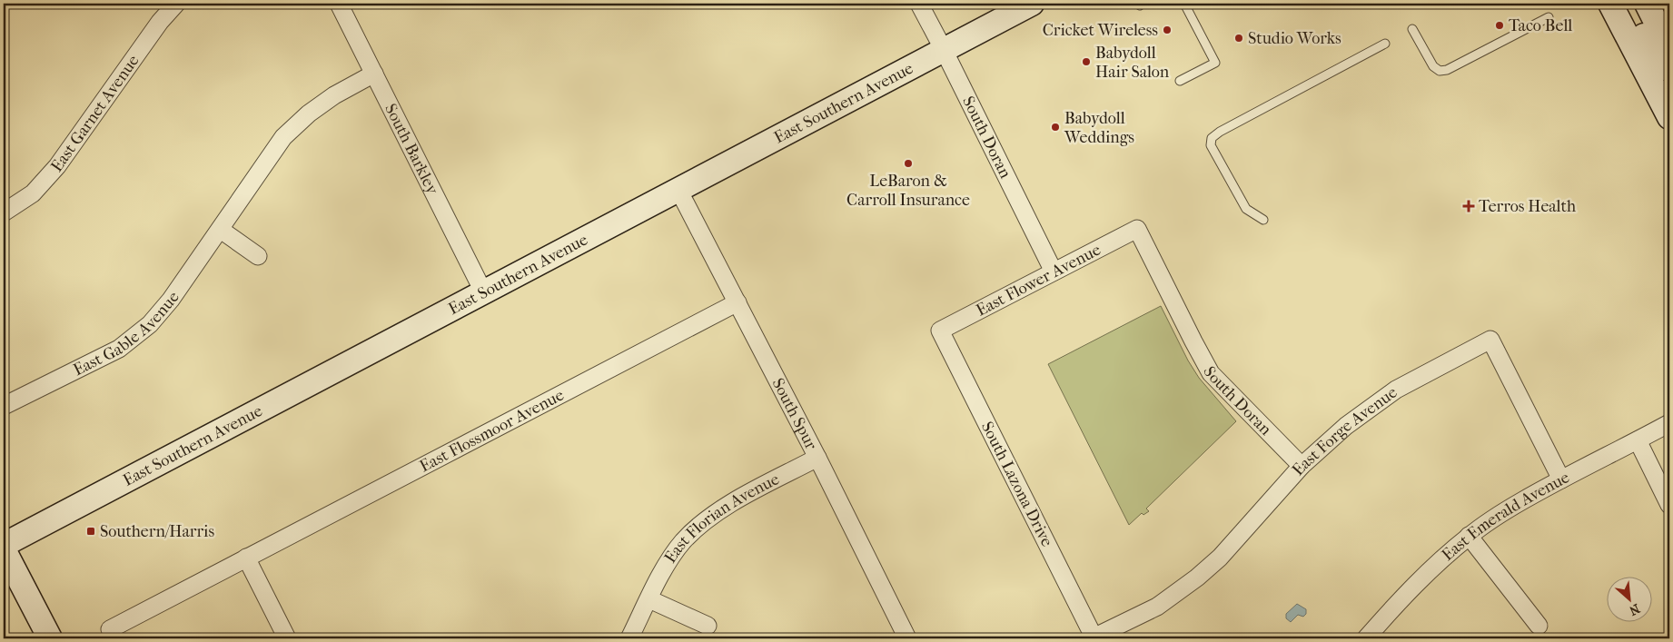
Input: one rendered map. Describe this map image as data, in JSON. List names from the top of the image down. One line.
{"streets":{"main road":["East Southern Avenue"],"street":["East Garnet Avenue","South Doran","South Barkley","East Flower Avenue","East Gable Avenue","South Spur","East Flossmoor Avenue","East Forge Avenue","South Lazona Drive","East Emerald Avenue","East Florian Avenue"]},"crossings":[["East Southern Avenue","South Doran"],["East Southern Avenue","South Barkley"],["East Southern Avenue","South Spur"],["South Doran","East Flower Avenue"],["South Doran","East Forge Avenue"],["South Barkley","East Gable Avenue"],["East Flower Avenue","South Lazona Drive"],["South Spur","East Flossmoor Avenue"],["South Spur","East Florian Avenue"],["East Forge Avenue","South Lazona Drive"],["East Forge Avenue","East Emerald Avenue"]],"places":{"other":["Taco Bell","Cricket Wireless","Studio Works","Babydoll Hair Salon","Babydoll Weddings","LeBaron & Carroll Insurance"],"health":["Terros Health"],"transit":["Southern/Harris"]},"north":"bottom right"}
